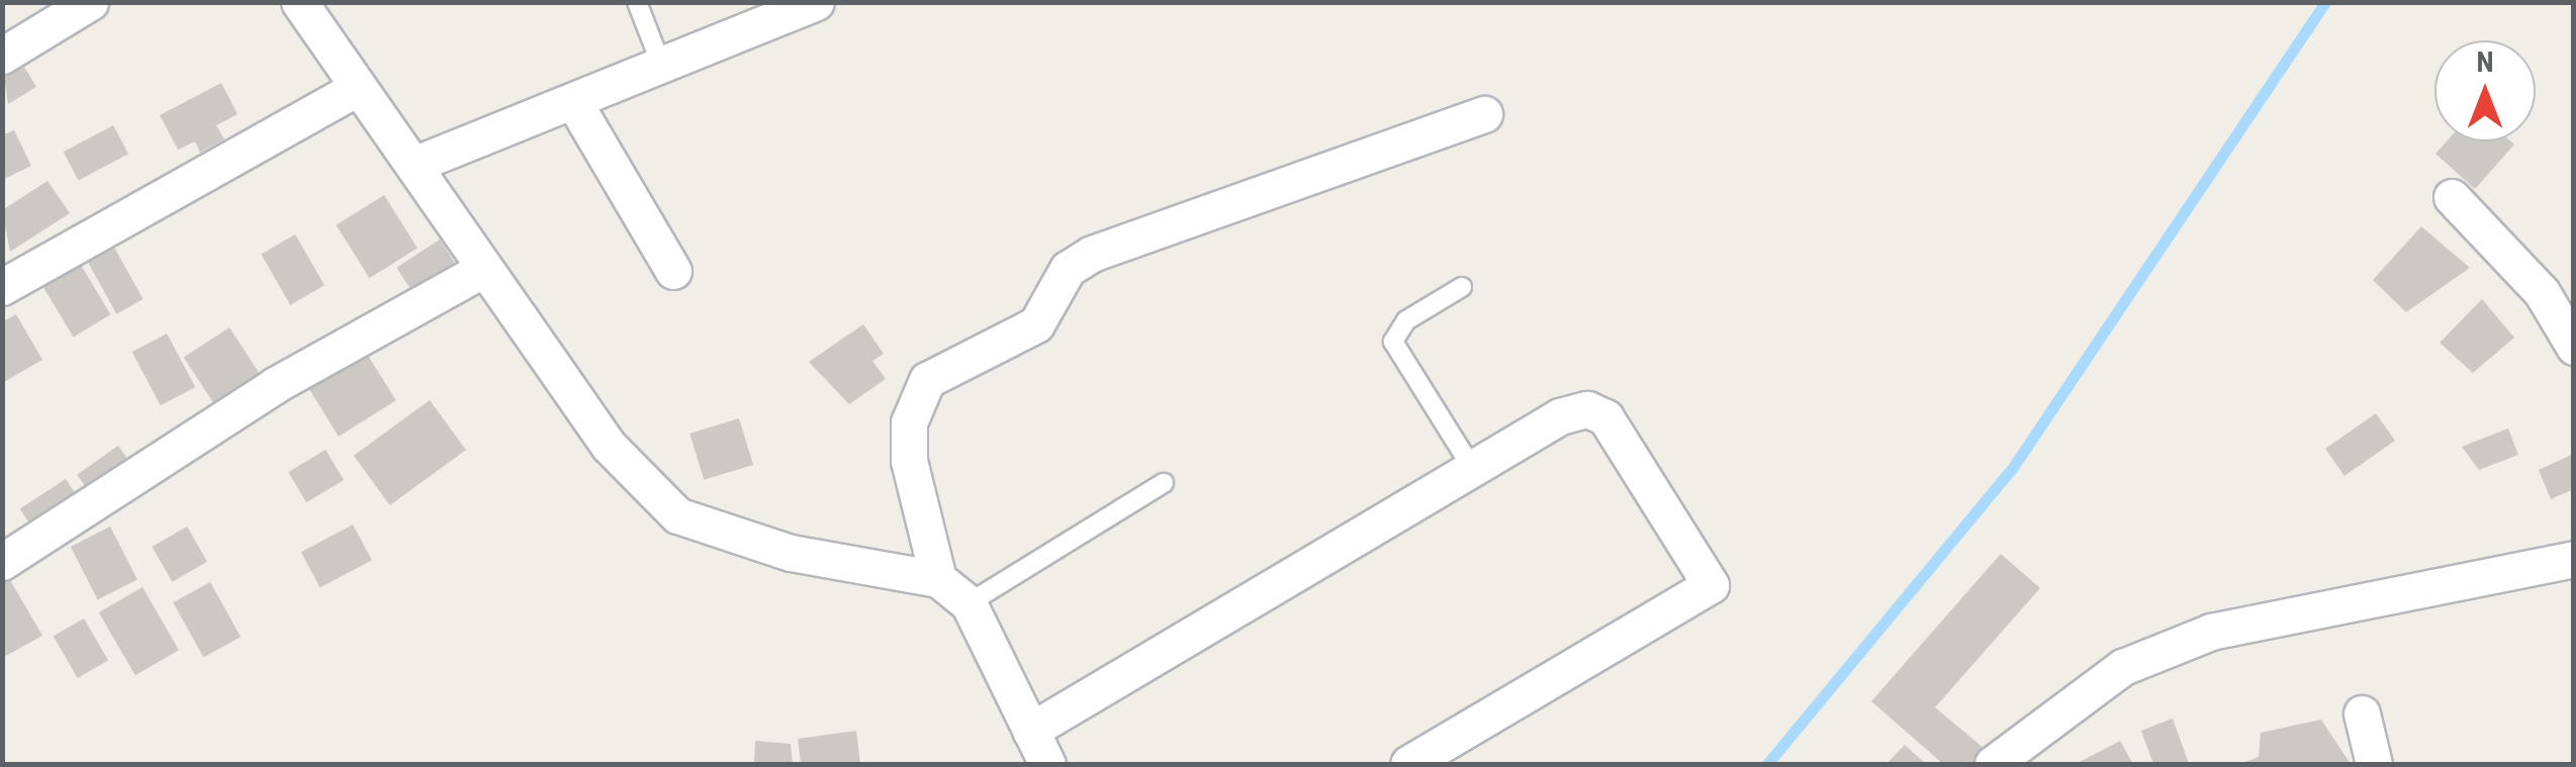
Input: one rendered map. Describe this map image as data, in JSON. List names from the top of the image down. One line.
{"north":"top"}
